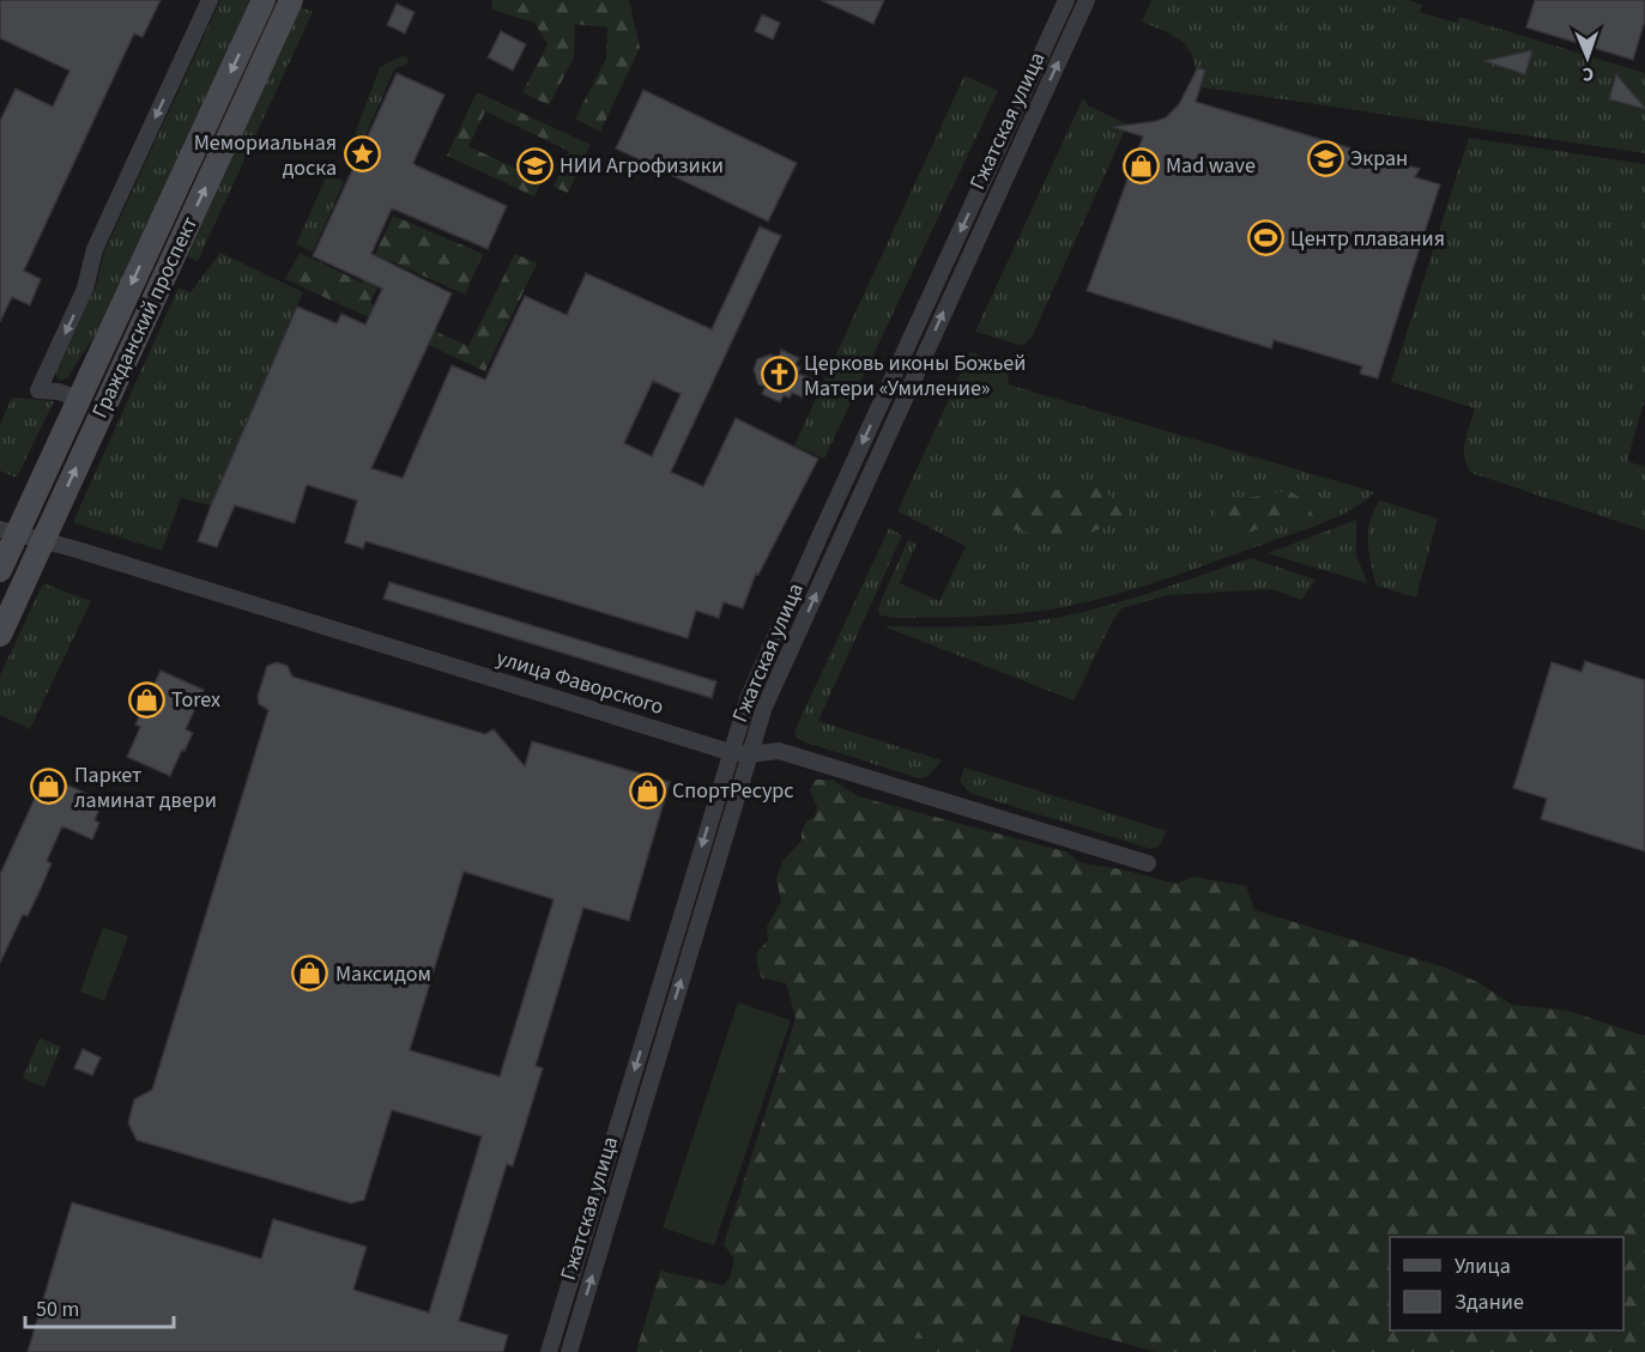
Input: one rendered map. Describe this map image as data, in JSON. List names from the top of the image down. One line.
{"streets":{"main road":["Гражданский проспект"],"street":["Гжатская улица","улица Фаворского"]},"crossings":[["Гжатская улица","улица Фаворского"],["Гражданский проспект","улица Фаворского"]],"places":{"place":["Мемориальная доска"],"school or university":["Экран","НИИ Агрофизики"],"shop":["Mad wave","Torex","Паркет ламинат двери","СпортРесурс","Максидом"],"sports":["Центр плавания"],"church":["Церковь иконы Божьей Матери «Умиление»"]},"legend":["Улица","Здание"],"scale_bar":"50 m","north":"bottom"}
